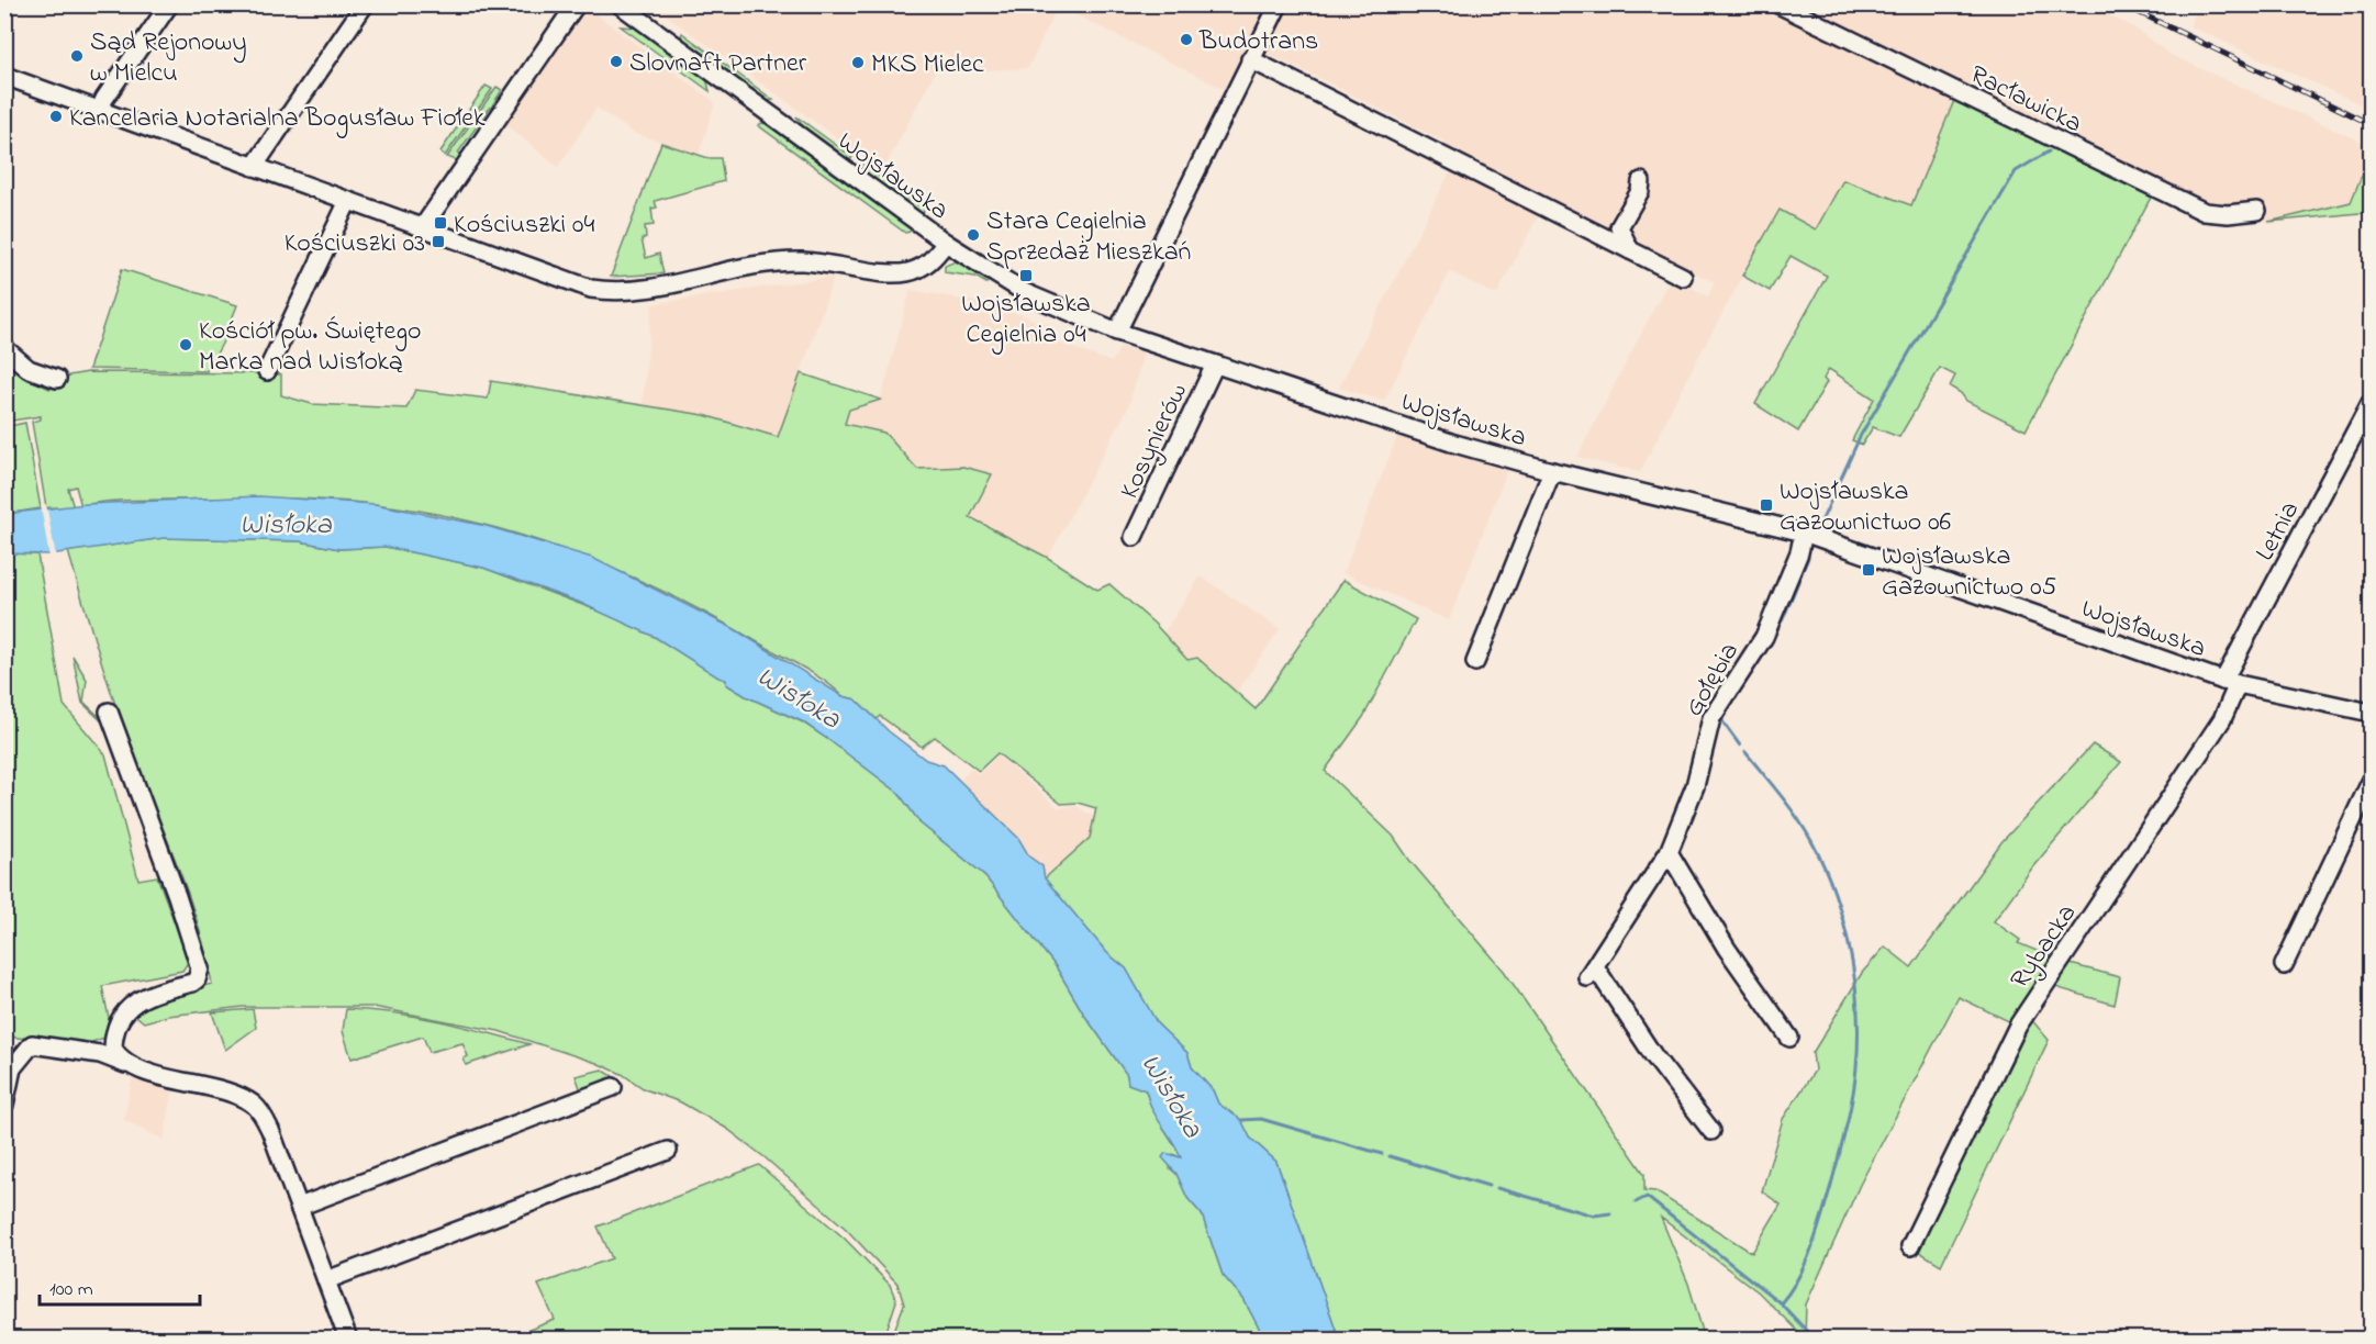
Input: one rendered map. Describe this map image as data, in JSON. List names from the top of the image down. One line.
{"streets":{"street":["Racławicka","Wojsławska","Kosynierów","Letnia","Gołębia","Rybacka"]},"crossings":[["Wojsławska","Kosynierów"],["Wojsławska","Letnia"],["Wojsławska","Gołębia"],["Wojsławska","Rybacka"],["Letnia","Rybacka"]],"water":["Wisłoka"],"places":{"other":["Budotrans","Sąd Rejonowy w Mielcu","Slovnaft Partner","MKS Mielec","Kancelaria Notarialna Bogusław Fiołek","Stara Cegielnia Sprzedaż Mieszkań","Kościół pw. Świętego Marka nad Wisłoką"],"transit":["Kościuszki 04","Kościuszki 03","Wojsławska Cegielnia 04","Wojsławska Gazownictwo 06","Wojsławska Gazownictwo 05"]},"scale_bar":"100 m"}
